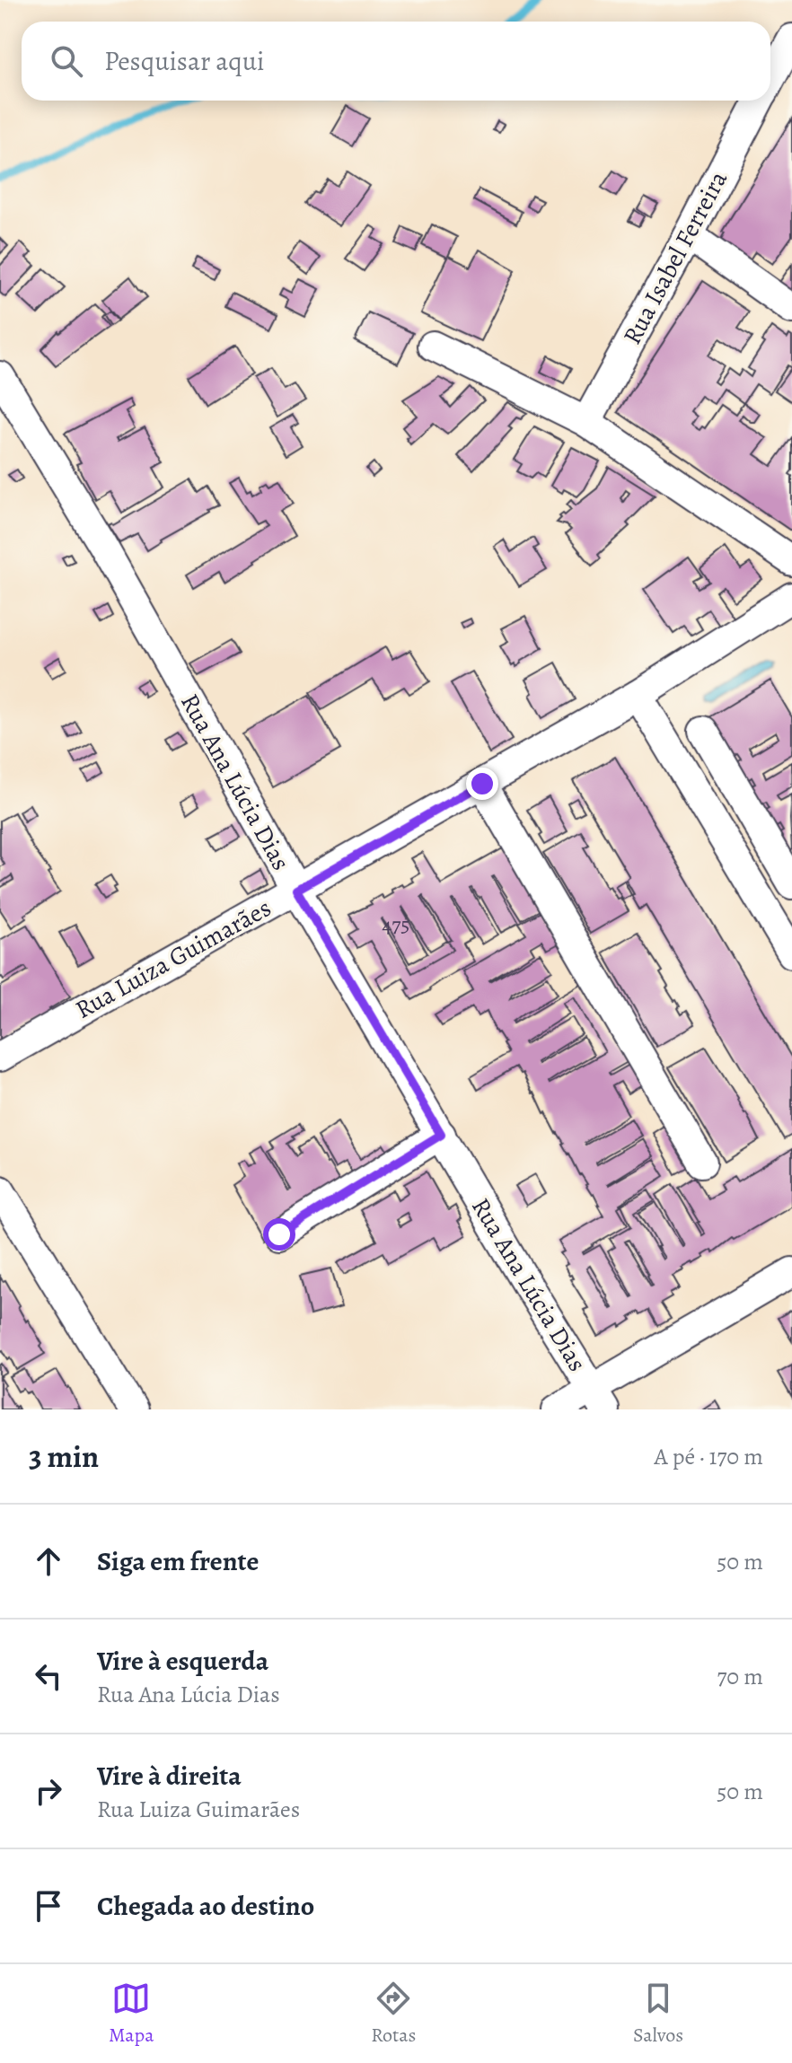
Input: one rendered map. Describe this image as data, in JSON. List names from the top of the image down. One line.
{"streets":{"street":["Rua Isabel Ferreira","Rua Ana Lúcia Dias","Rua Luiza Guimarães"]},"crossings":[["Rua Ana Lúcia Dias","Rua Luiza Guimarães"]],"house_numbers":["475"],"page":{"search":"Pesquisar aqui","heading":["3 min","A pé · 170 m"],"list":[["Siga em frente","50 m"],["Vire à esquerda","Rua Ana Lúcia Dias","70 m"],["Vire à direita","Rua Luiza Guimarães","50 m"],"Chegada ao destino"],"nav":["Mapa","Rotas","Salvos"]}}
